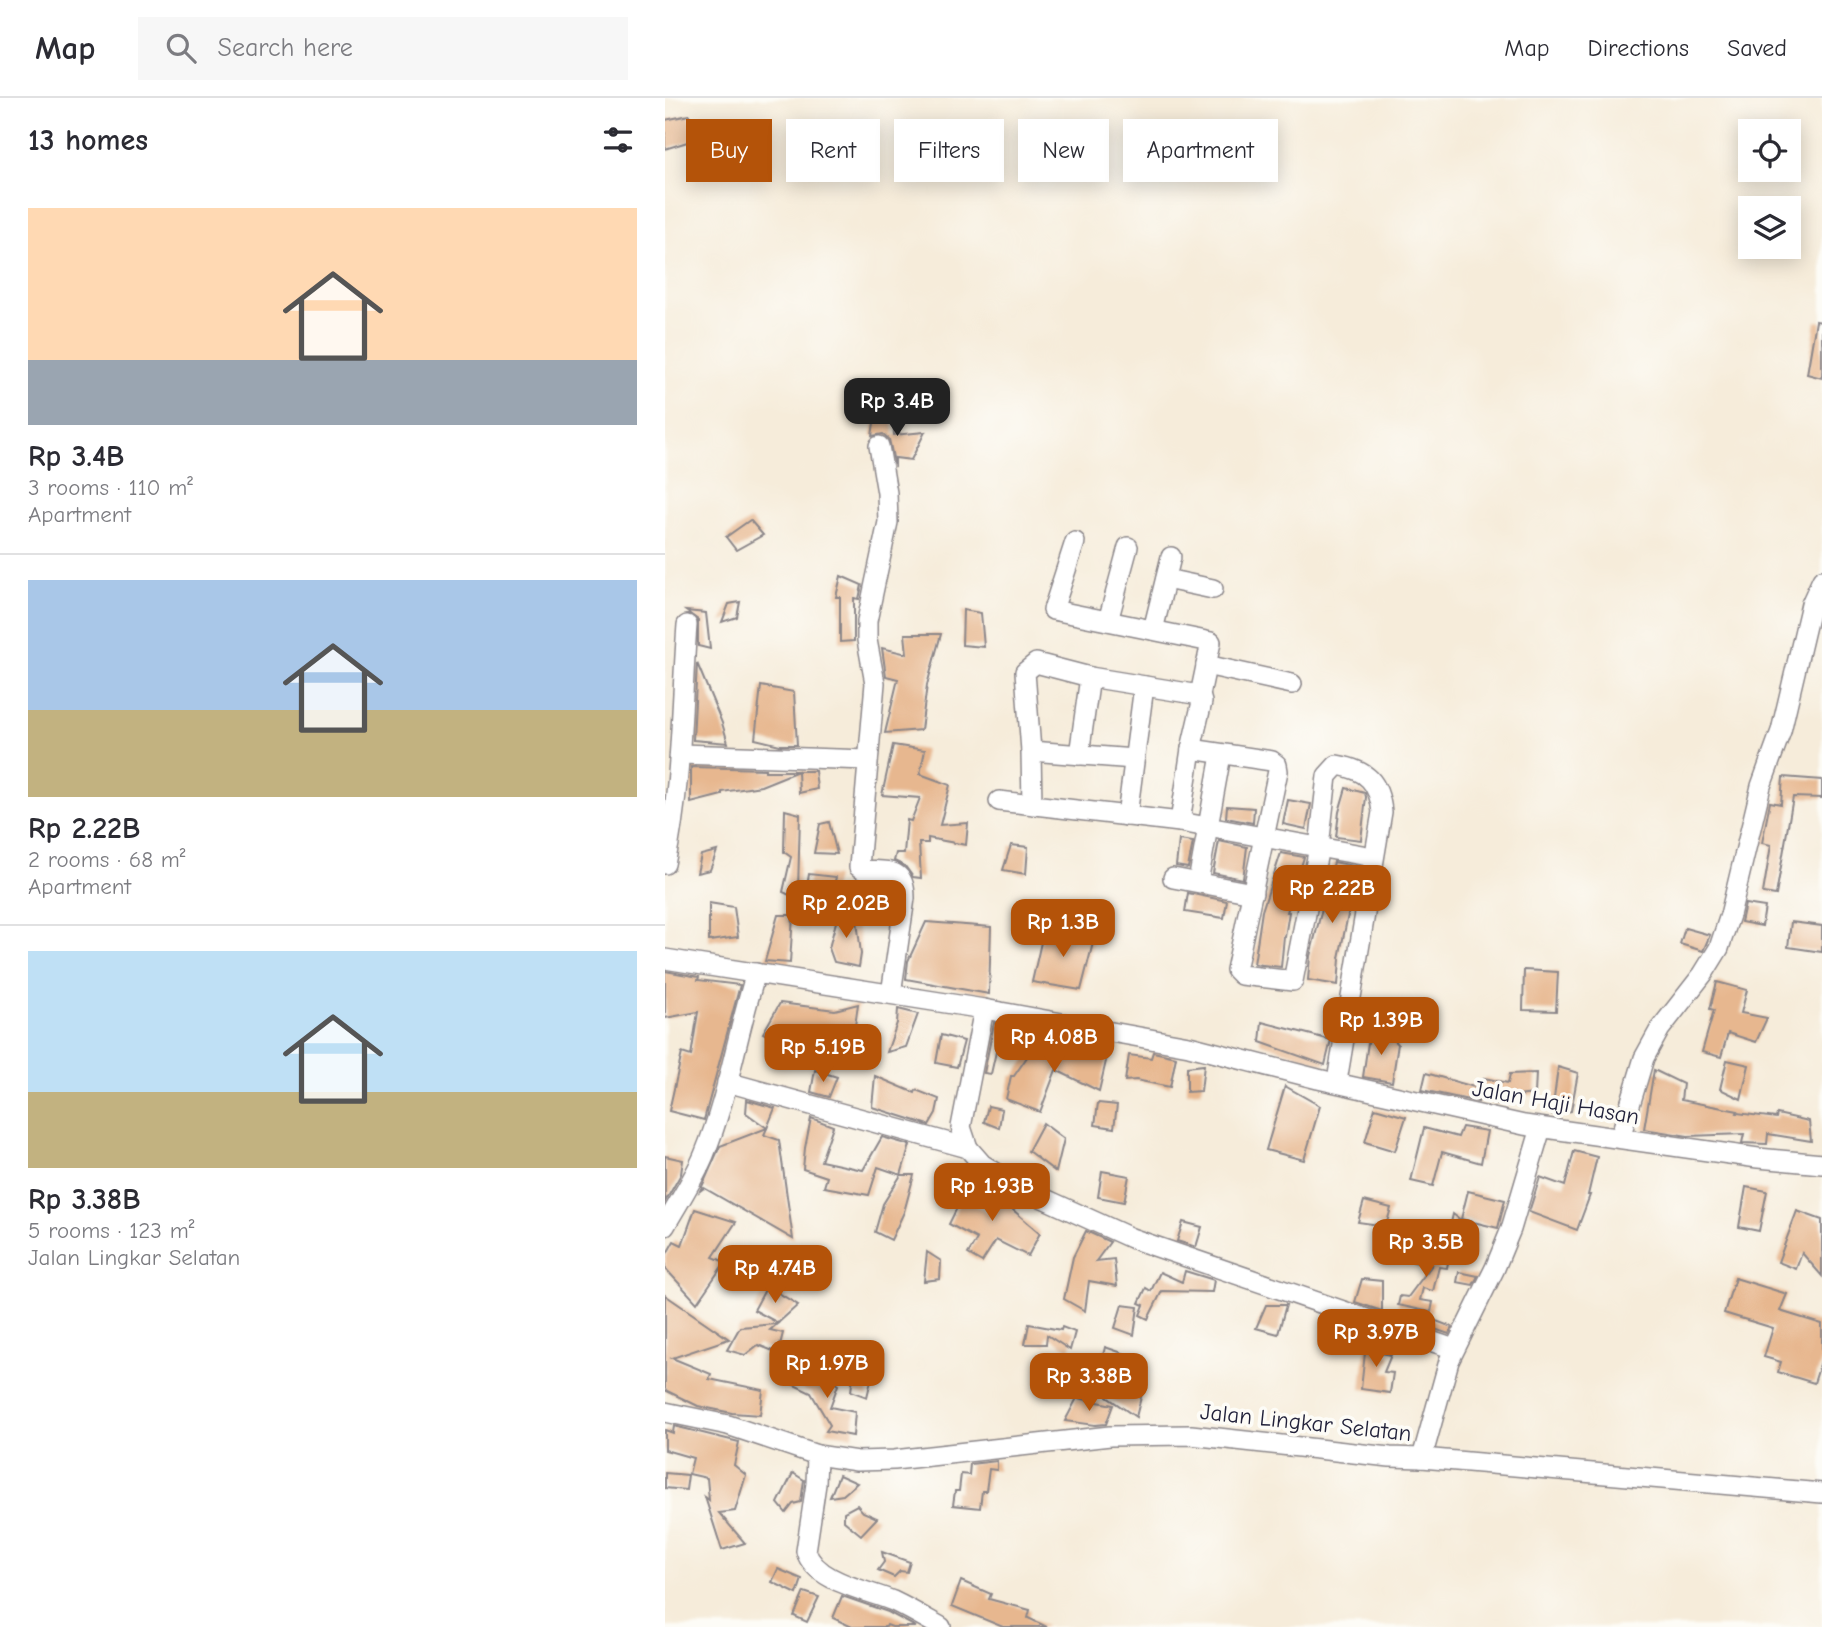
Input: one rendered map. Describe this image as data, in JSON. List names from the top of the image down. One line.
{"streets":{"street":["Jalan Haji Hasan","Jalan Lingkar Selatan"]},"page":{"header":"Map","search":"Search here","nav":["Map","Directions","Saved"],"heading":"13 homes","chip":["Buy","Rent","Filters","New","Apartment"],"list":[{"name":"Rp 3.4B","note":"3 rooms · 110 m² · Apartment"},{"name":"Rp 2.22B","note":"2 rooms · 68 m² · Apartment"},{"name":"Rp 3.38B","note":"5 rooms · 123 m² · Jalan Lingkar Selatan"}],"price":["Rp 3.4B","Rp 2.22B","Rp 2.02B","Rp 1.3B","Rp 1.39B","Rp 4.08B","Rp 5.19B","Rp 1.93B","Rp 3.5B","Rp 4.74B","Rp 3.97B","Rp 1.97B","Rp 3.38B"]}}
